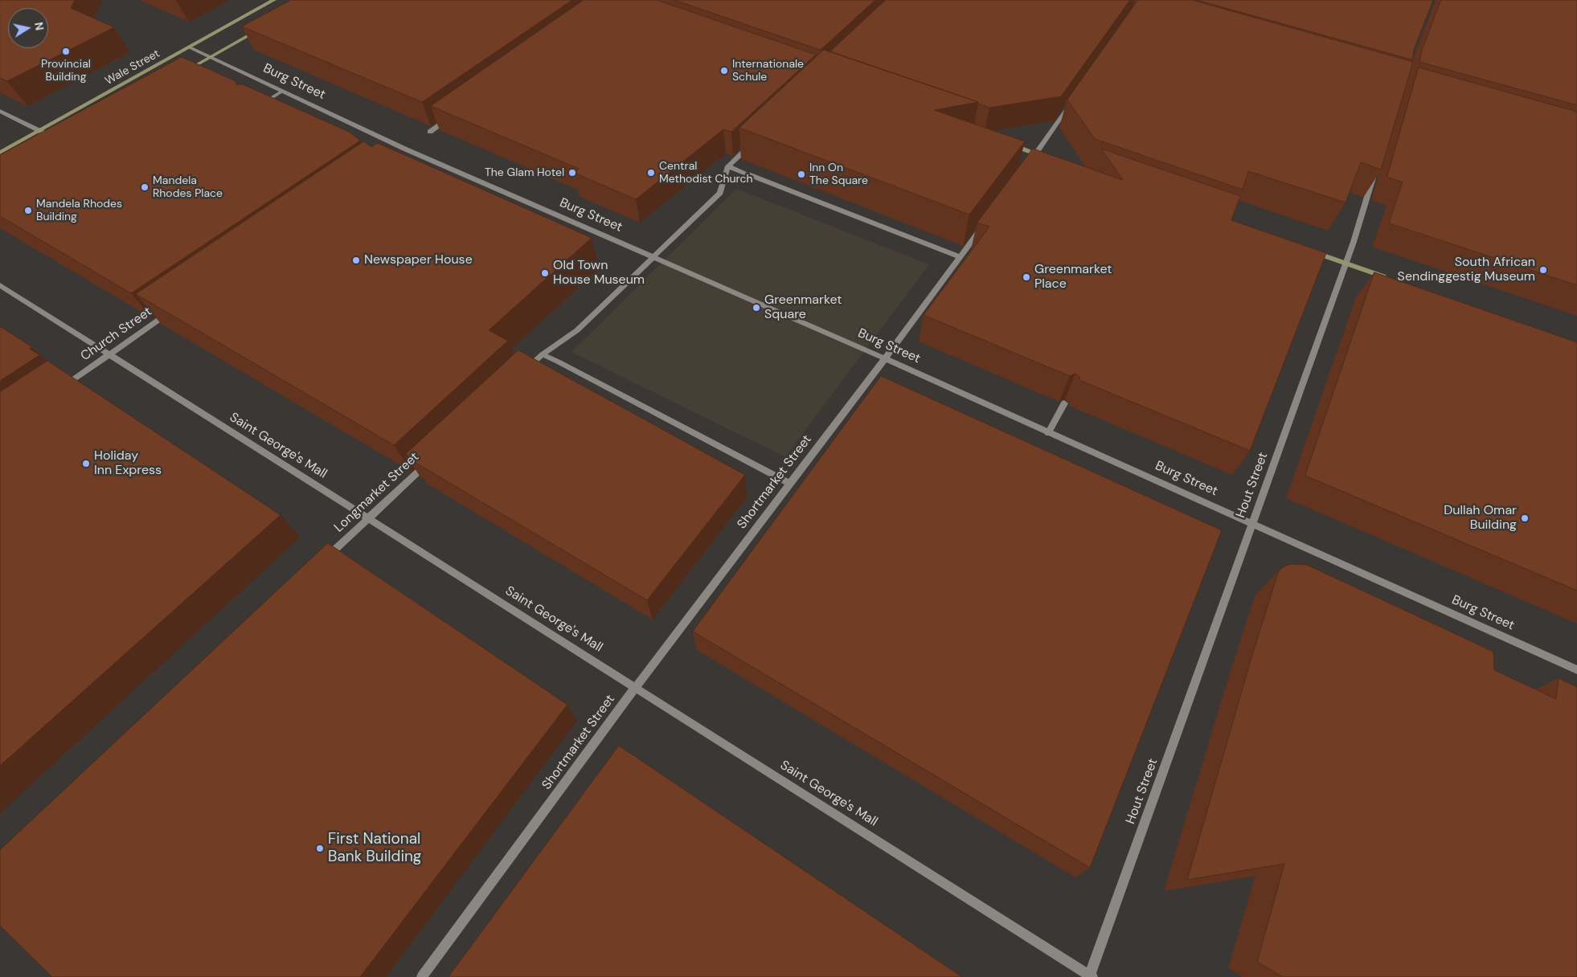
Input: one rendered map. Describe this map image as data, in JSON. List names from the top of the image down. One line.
{"streets":{"main road":["Wale Street"],"street":["Burg Street","Church Street","Saint George's Mall","Shortmarket Street","Hout Street","Longmarket Street"]},"crossings":[["Wale Street","Burg Street"],["Burg Street","Shortmarket Street"],["Burg Street","Hout Street"],["Church Street","Saint George's Mall"],["Saint George's Mall","Shortmarket Street"],["Saint George's Mall","Hout Street"],["Saint George's Mall","Longmarket Street"]],"places":["Provincial Building","Internationale Schule","The Glam Hotel","Central Methodist Church","Inn On The Square","Mandela Rhodes Place","Mandela Rhodes Building","Newspaper House","South African Sendinggestig Museum","Old Town House Museum","Greenmarket Place","Greenmarket Square","Holiday Inn Express","Dullah Omar Building","First National Bank Building"],"north":"right"}
